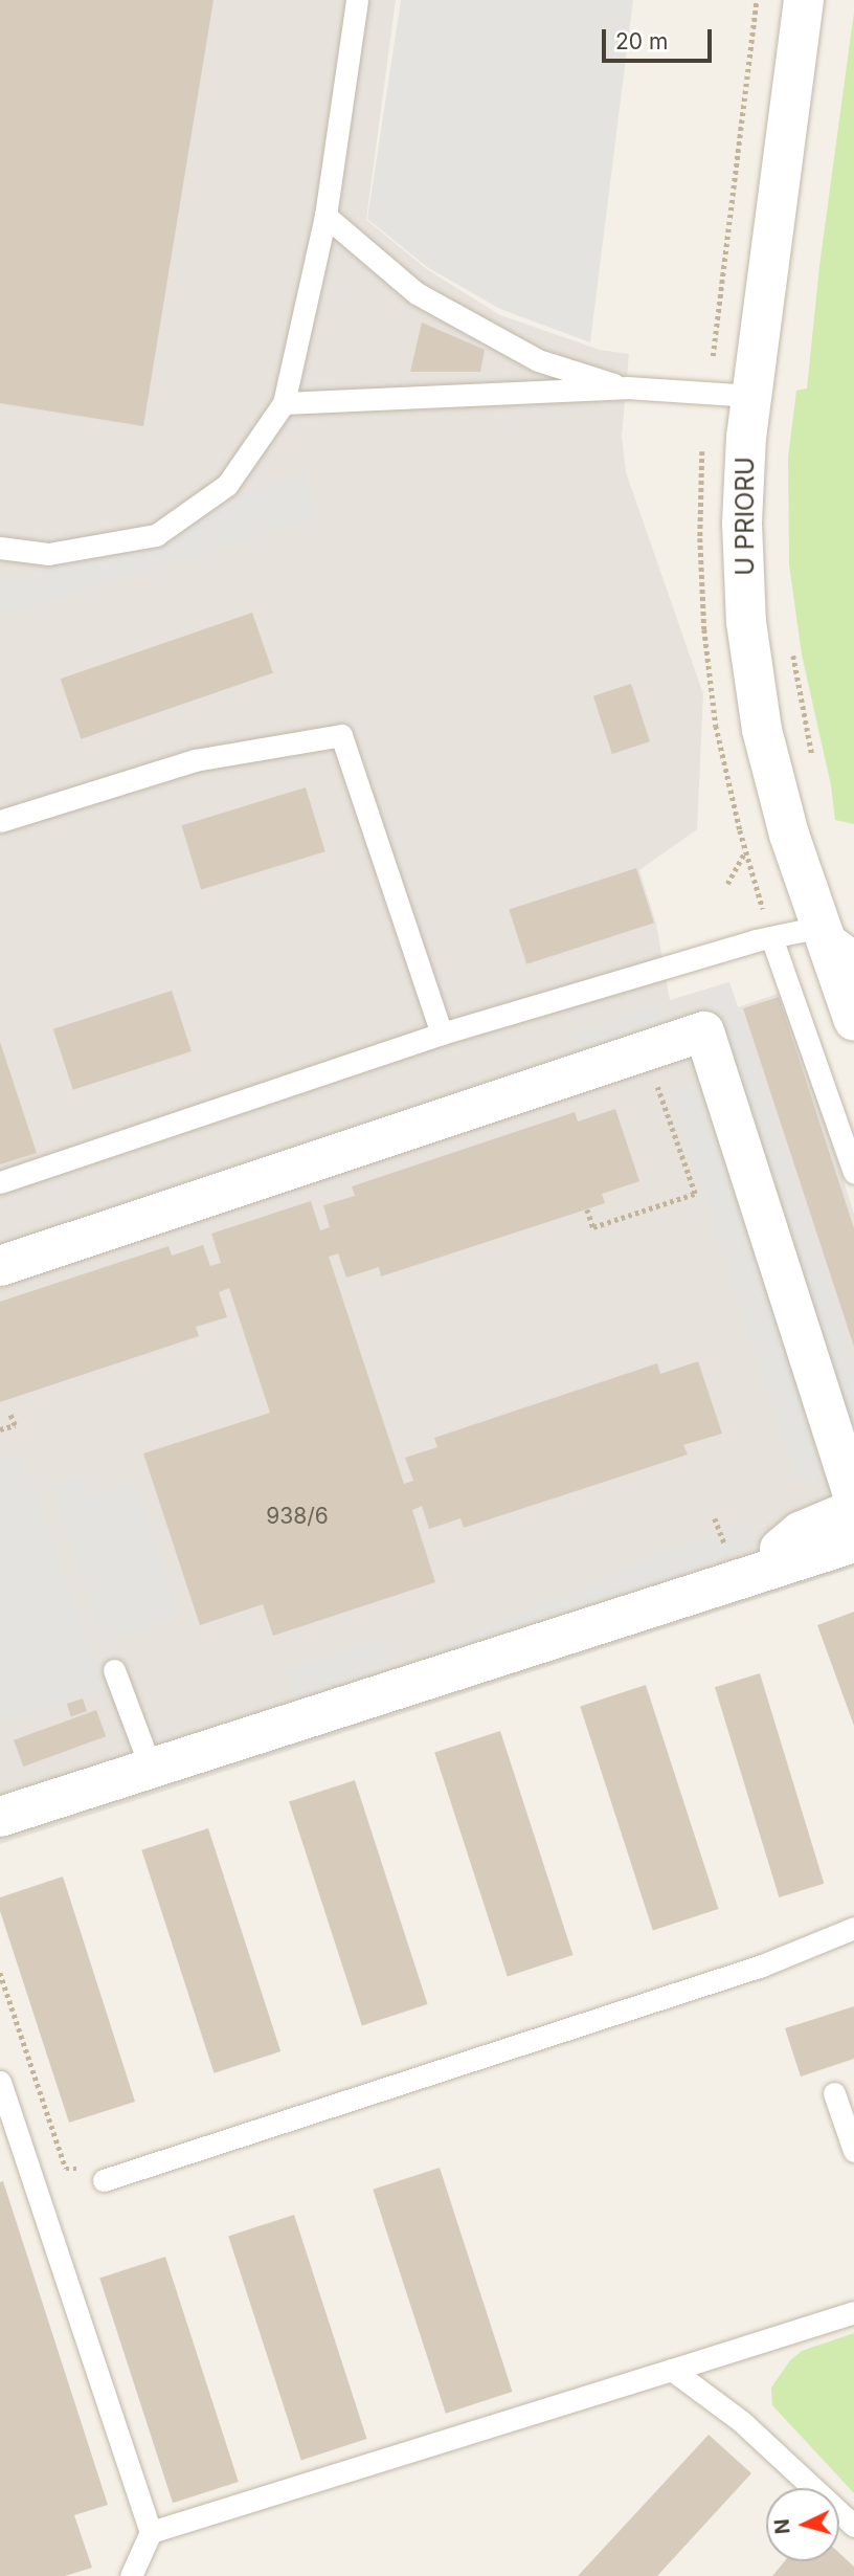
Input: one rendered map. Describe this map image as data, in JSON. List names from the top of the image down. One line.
{"streets":{"street":["U PRIORU"]},"house_numbers":["938/6"],"scale_bar":"20 m","north":"left"}
